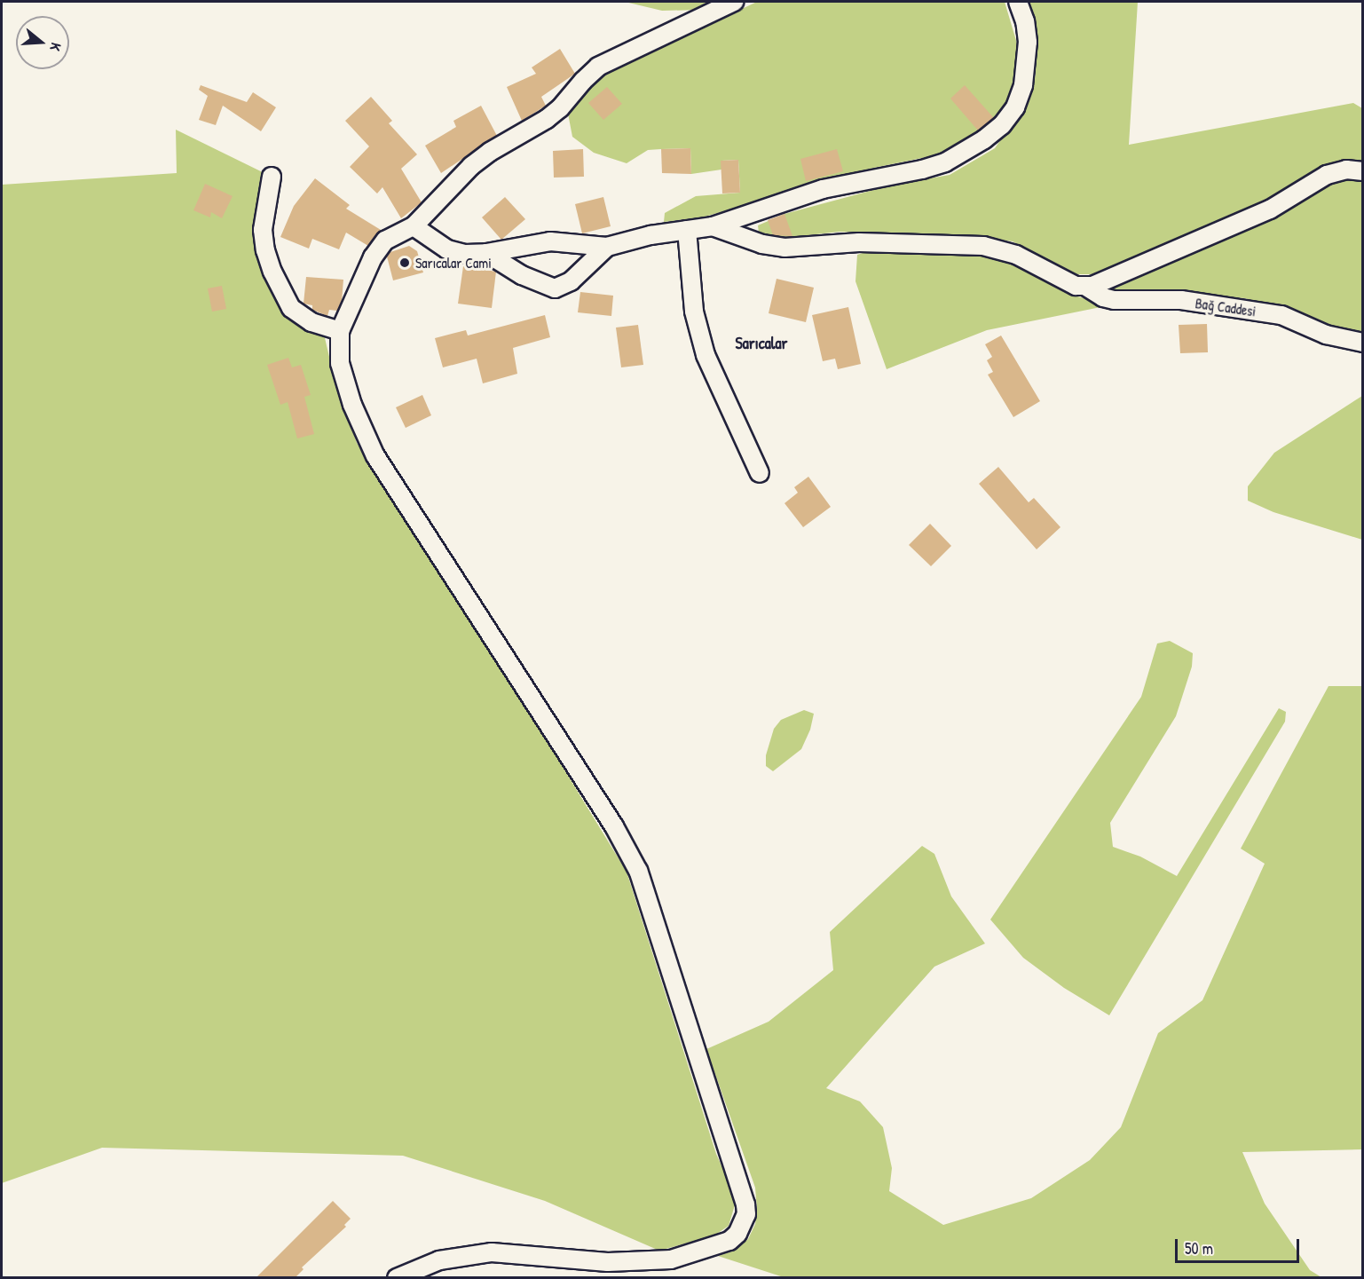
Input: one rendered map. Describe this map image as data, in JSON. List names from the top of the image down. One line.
{"streets":{"street":["Bağ Caddesi"]},"districts":["Sarıcalar"],"places":["Sarıcalar Cami"],"scale_bar":"50 m","north":"right"}
